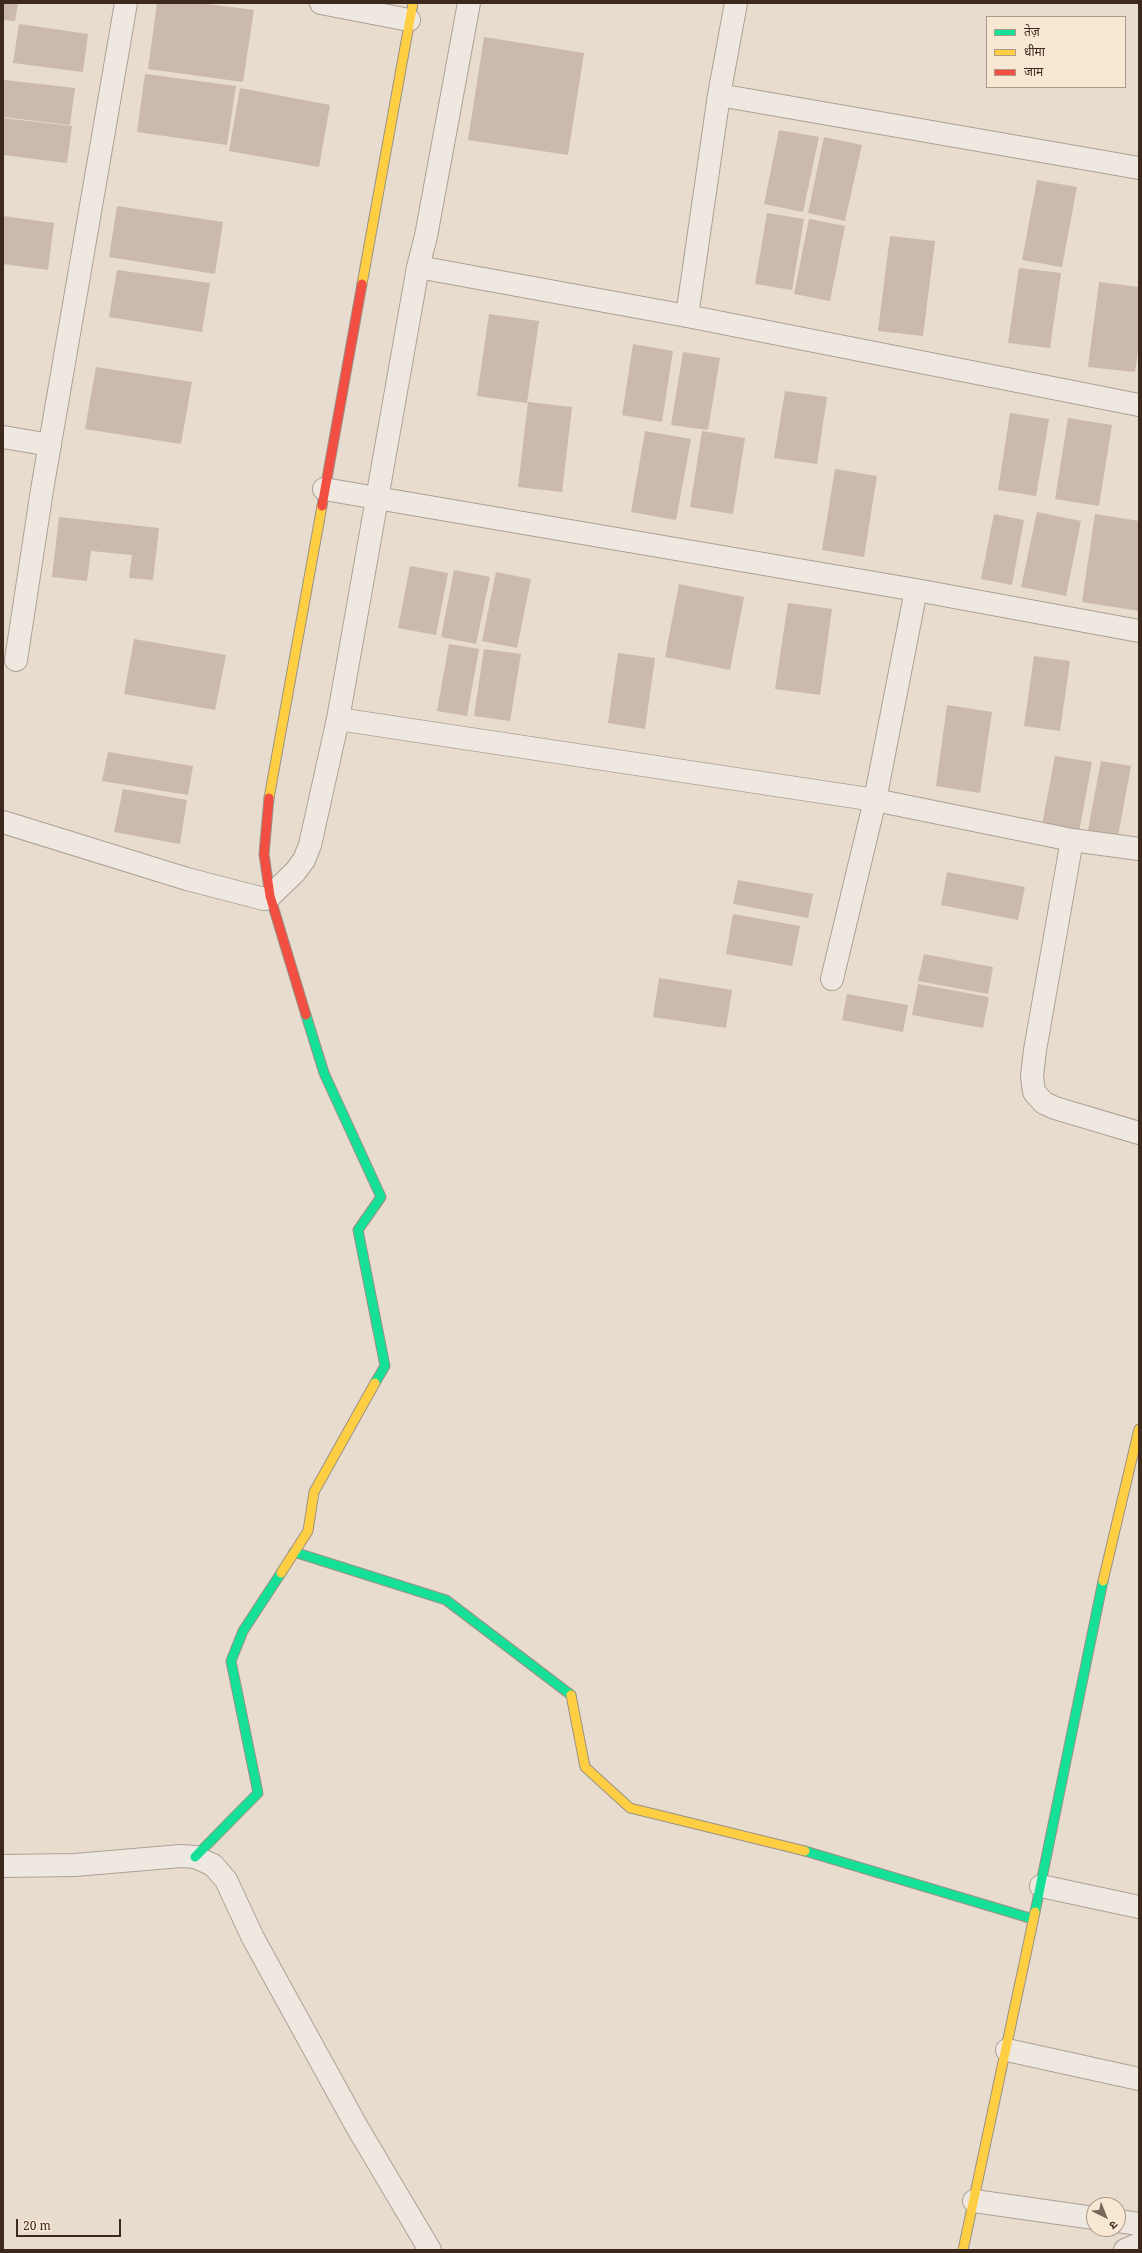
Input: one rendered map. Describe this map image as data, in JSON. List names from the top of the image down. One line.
{"legend":["तेज़","धीमा","जाम"],"scale_bar":"20 m","north":"bottom right"}
